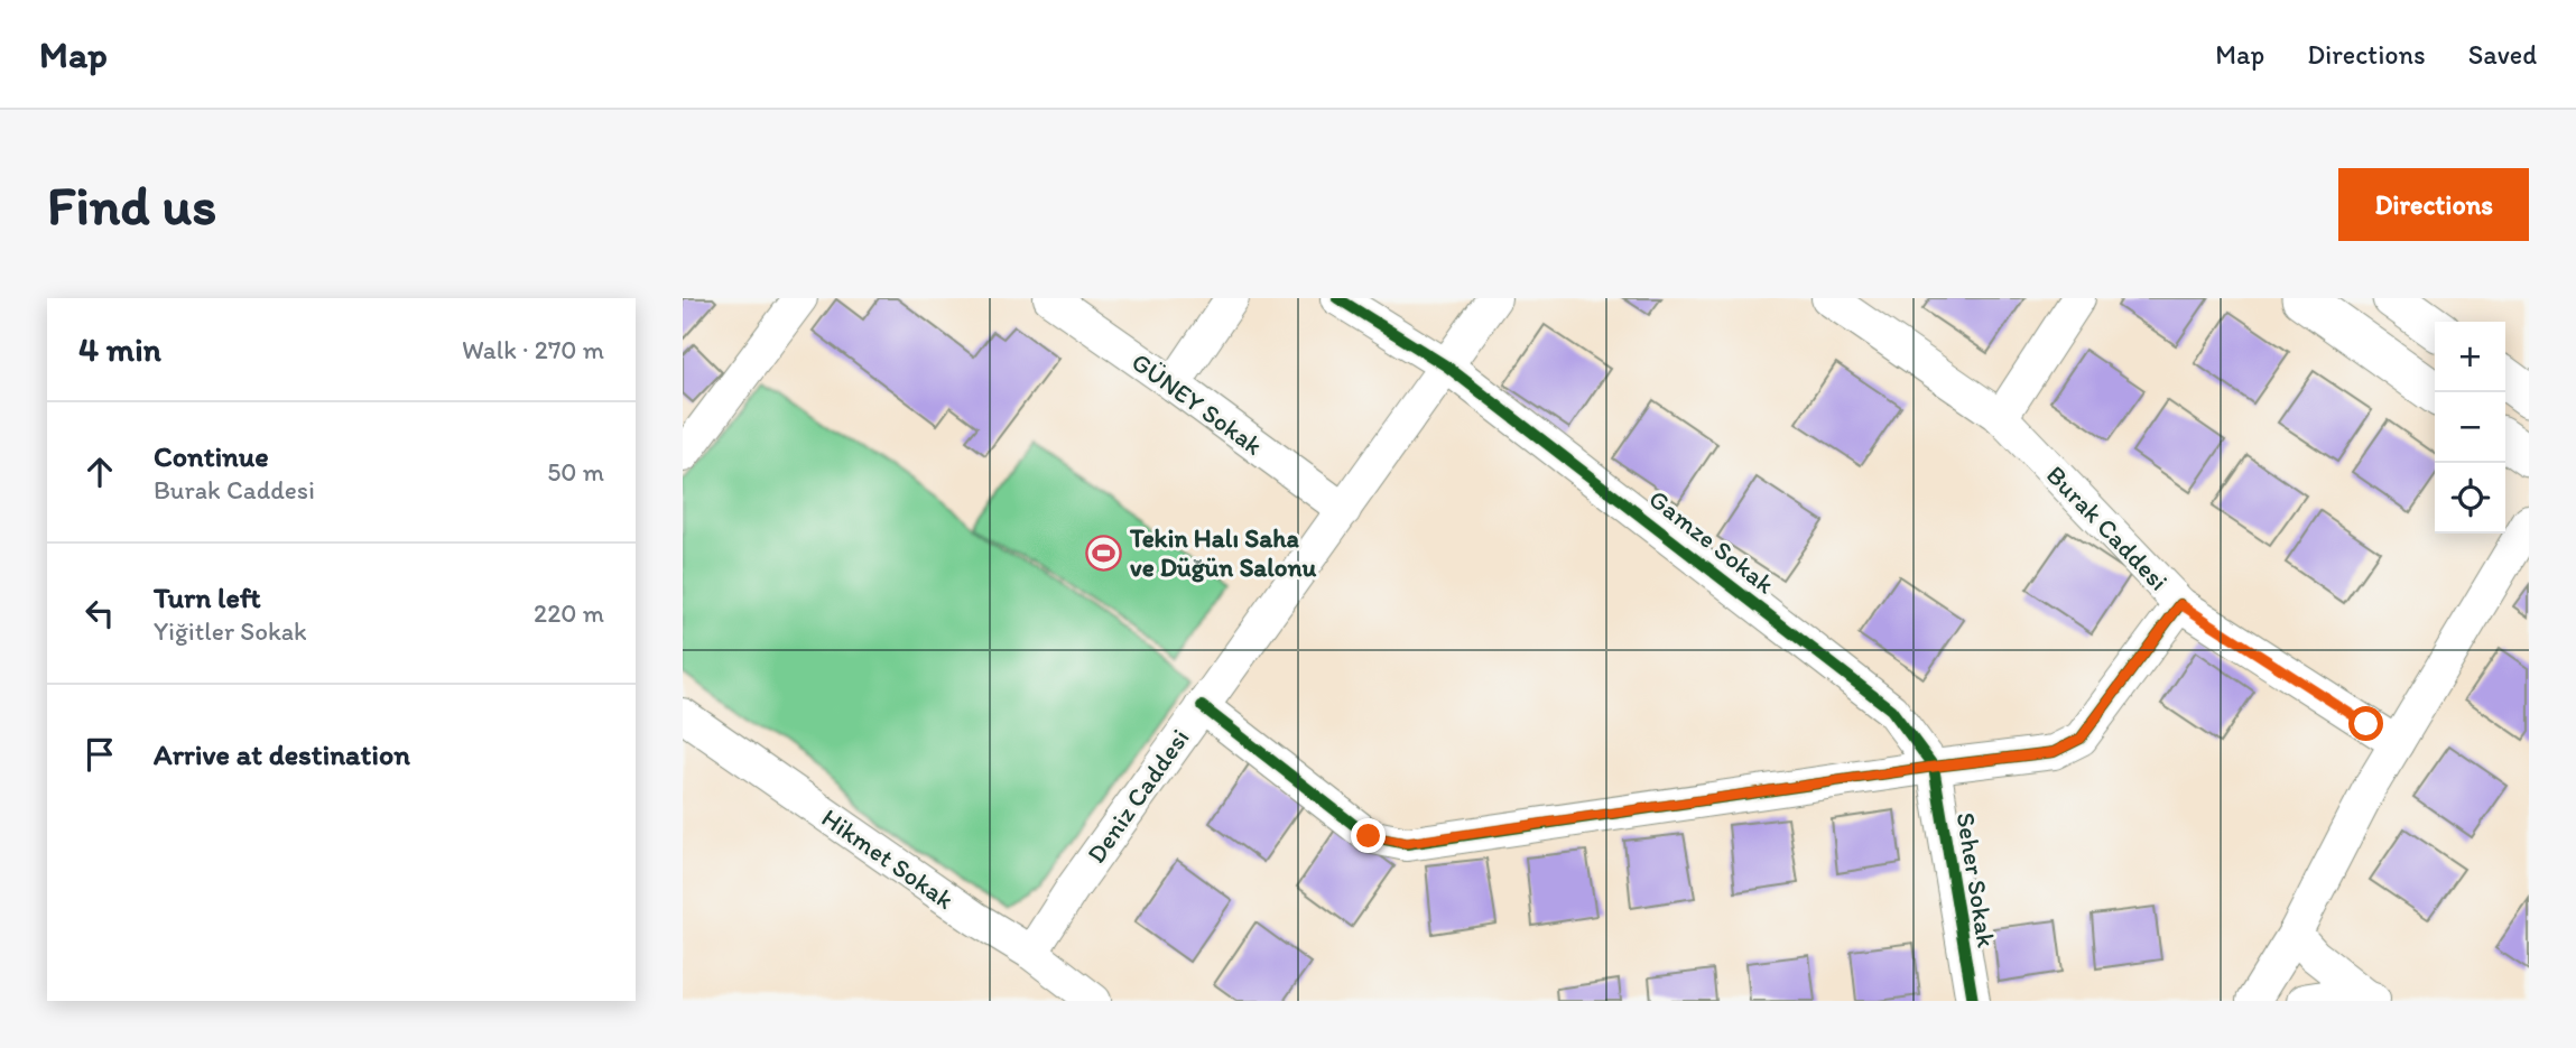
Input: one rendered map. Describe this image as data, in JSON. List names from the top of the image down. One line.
{"streets":{"street":["GÜNEY Sokak","Burak Caddesi","Gamze Sokak","Deniz Caddesi","Hikmet Sokak","Seher Sokak"]},"crossings":[["GÜNEY Sokak","Deniz Caddesi"],["Gamze Sokak","Deniz Caddesi"],["Gamze Sokak","Seher Sokak"],["Deniz Caddesi","Hikmet Sokak"]],"places":{"sports":["Tekin Halı Saha ve Düğün Salonu"]},"page":{"header":"Map","nav":["Map","Directions","Saved"],"buttons":"Directions","title":"Find us","heading":["4 min","Walk · 270 m"],"map_buttons":["+","−"],"list":[["Continue","Burak Caddesi","50 m"],["Turn left","Yiğitler Sokak","220 m"],"Arrive at destination"]}}
